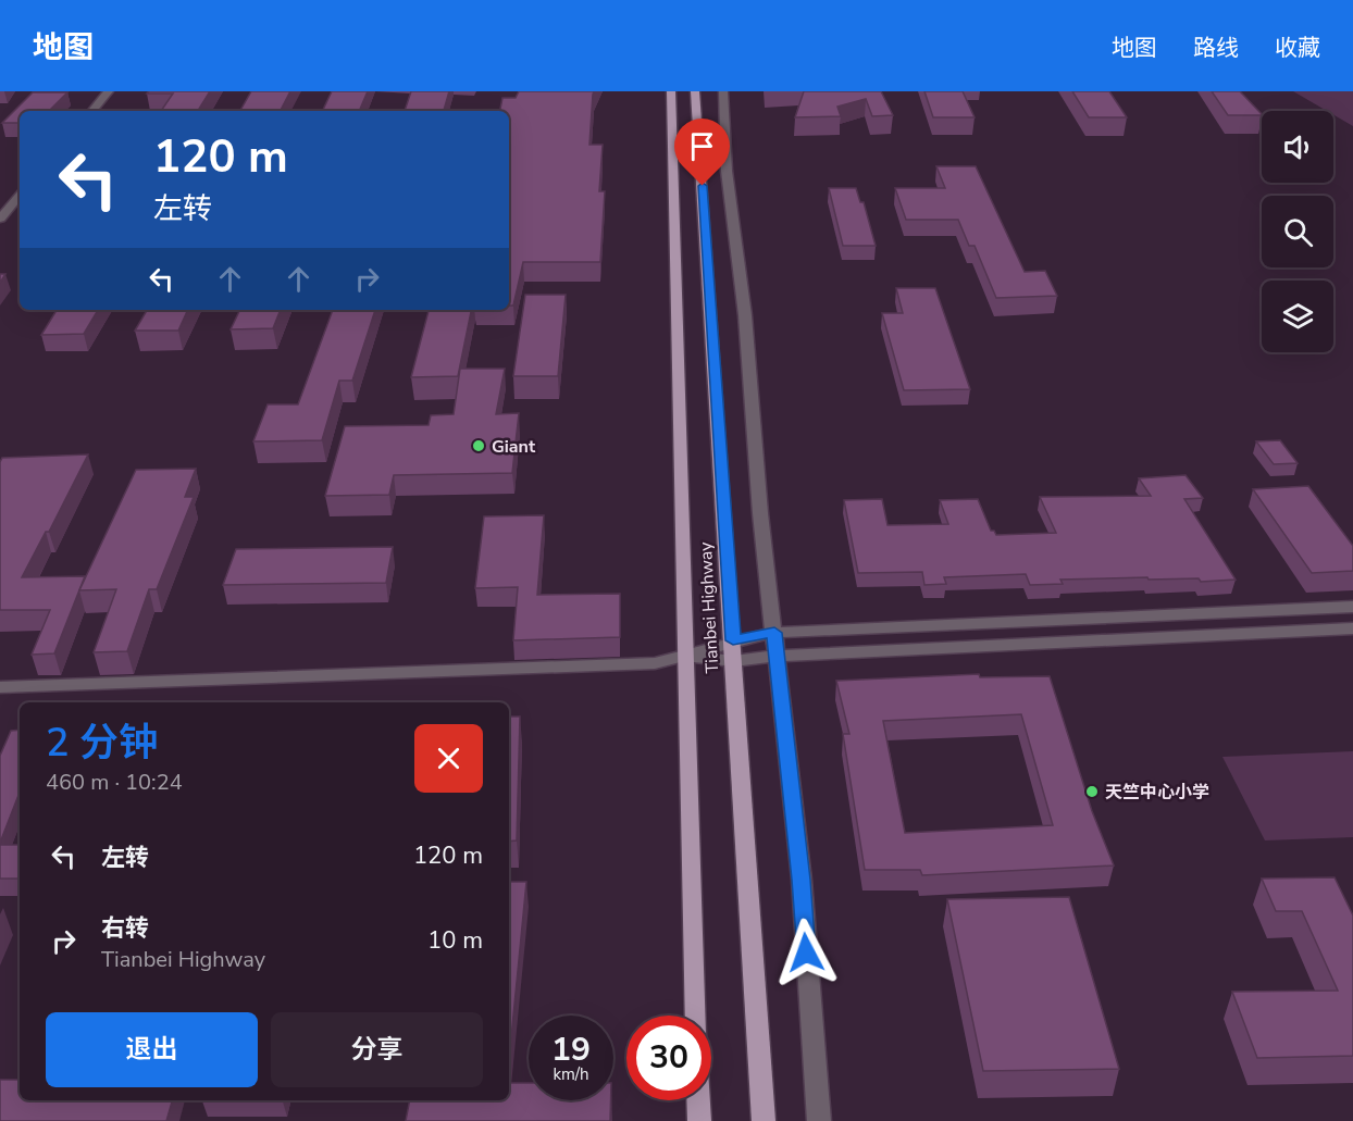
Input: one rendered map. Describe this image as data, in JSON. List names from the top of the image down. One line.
{"streets":{"main road":["Tianbei Highway"]},"places":["Giant","天竺中心小学"],"page":{"header":"地图","nav":["地图","路线","收藏"],"turn":["120 m","左转"],"heading":["2 分钟","460 m · 10:24"],"list":[{"name":"左转","value":"120 m"},{"name":"右转","note":"Tianbei Highway","value":"10 m"}],"buttons":["退出","分享"],"speed":"19 km/h","limit":"30"}}
